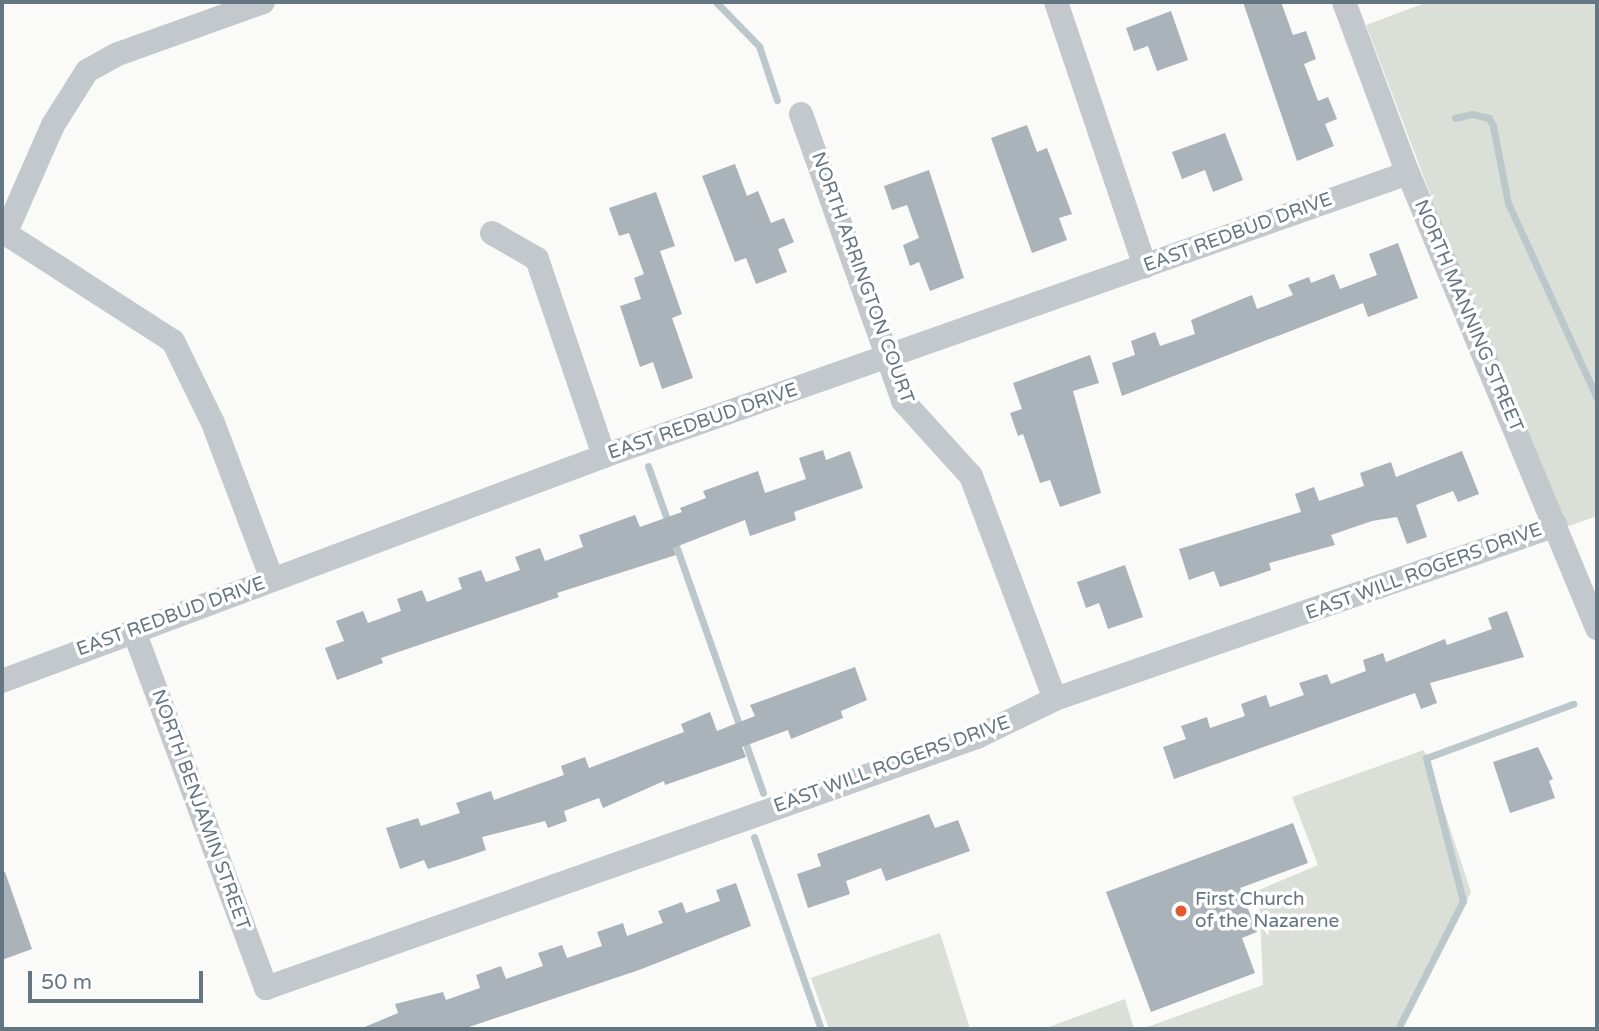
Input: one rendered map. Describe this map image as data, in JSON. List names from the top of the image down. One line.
{"streets":{"street":["EAST REDBUD DRIVE","NORTH ARRINGTON COURT","NORTH MANNING STREET","EAST WILL ROGERS DRIVE","NORTH BENJAMIN STREET"]},"crossings":[["EAST REDBUD DRIVE","NORTH ARRINGTON COURT"],["EAST REDBUD DRIVE","NORTH MANNING STREET"],["EAST REDBUD DRIVE","NORTH BENJAMIN STREET"],["NORTH ARRINGTON COURT","EAST WILL ROGERS DRIVE"],["NORTH MANNING STREET","EAST WILL ROGERS DRIVE"],["EAST WILL ROGERS DRIVE","NORTH BENJAMIN STREET"]],"places":["First Church of the Nazarene"],"scale_bar":"50 m"}
